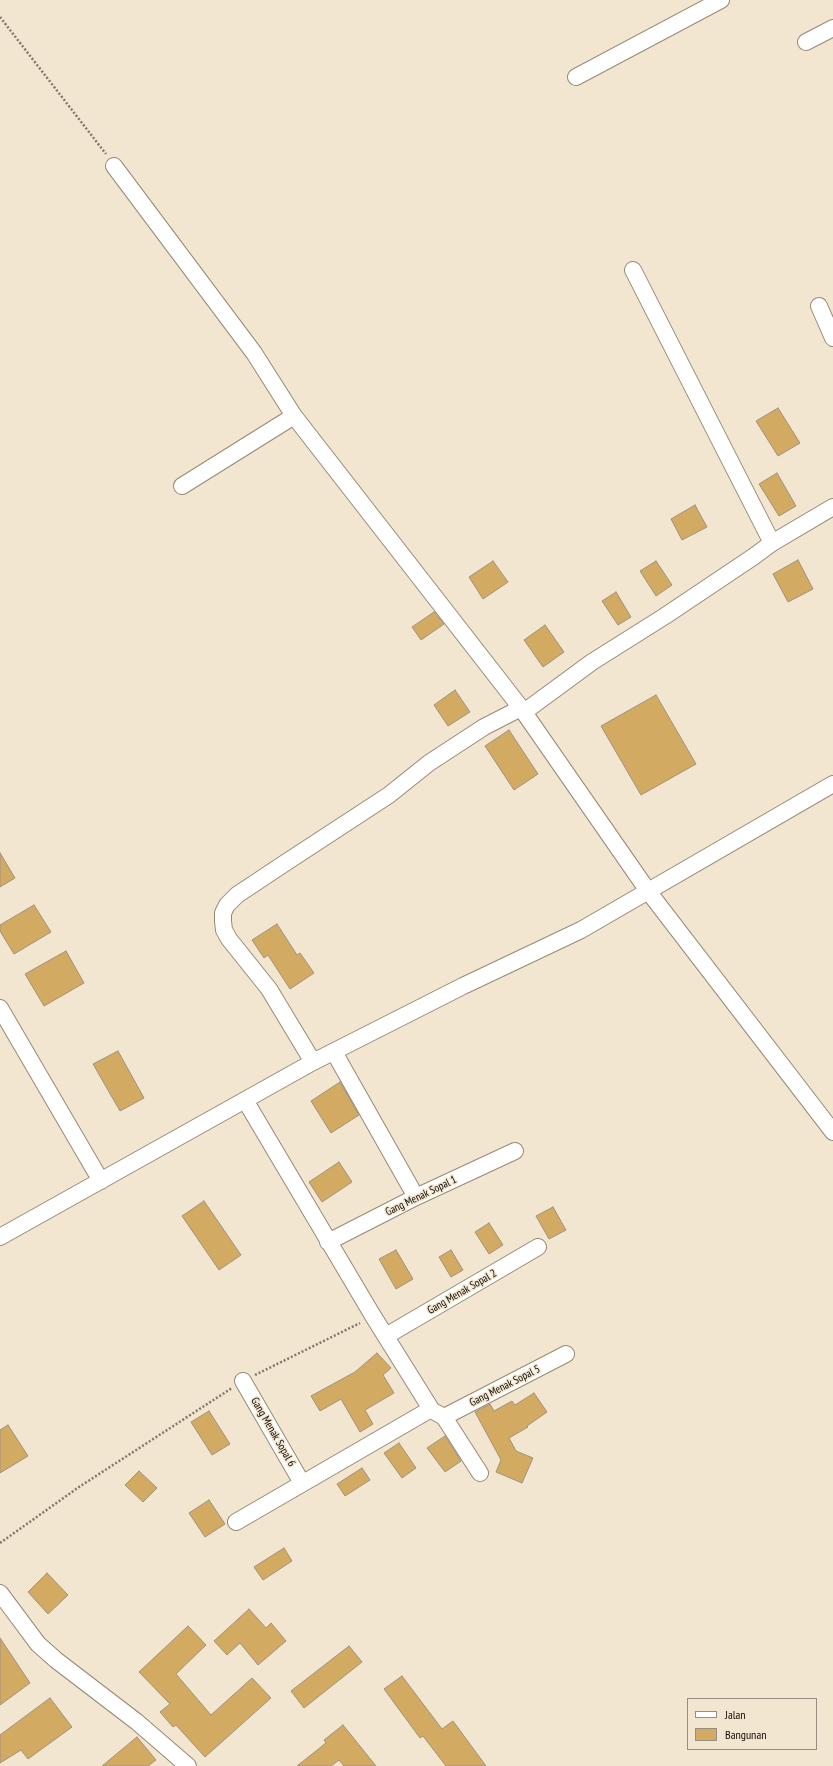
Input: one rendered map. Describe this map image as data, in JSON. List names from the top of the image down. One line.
{"streets":{"street":["Gang Menak Sopal 1","Gang Menak Sopal 2","Gang Menak Sopal 5","Gang Menak Sopal 6"]},"crossings":[["Gang Menak Sopal 5","Gang Menak Sopal 6"]],"legend":["Jalan","Bangunan"]}
